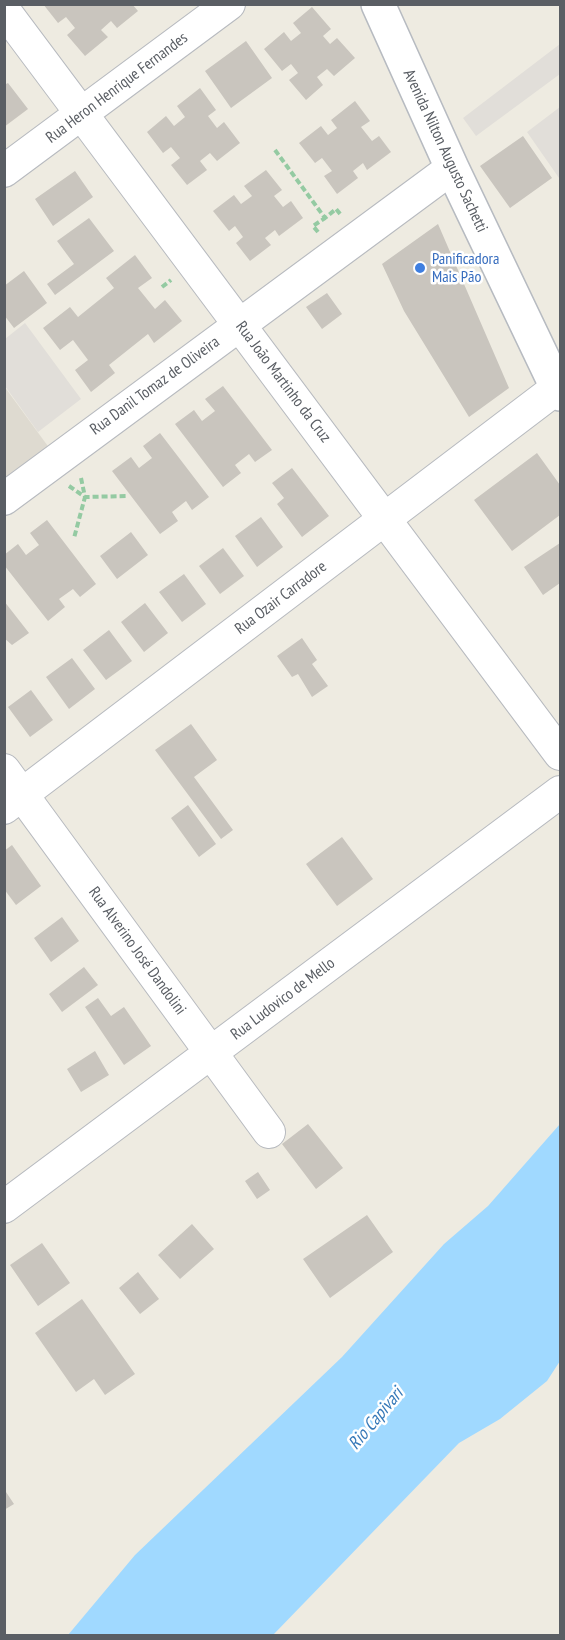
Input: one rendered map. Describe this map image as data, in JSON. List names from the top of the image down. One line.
{"streets":{"main road":["Avenida Nilton Augusto Sachetti"],"street":["Rua Heron Henrique Fernandes","Rua João Martinho da Cruz","Rua Danil Tomaz de Oliveira","Rua Ozair Carradore","Rua Alverino José Dandolini","Rua Ludovico de Mello"]},"crossings":[["Rua Heron Henrique Fernandes","Rua João Martinho da Cruz"],["Avenida Nilton Augusto Sachetti","Rua Danil Tomaz de Oliveira"],["Avenida Nilton Augusto Sachetti","Rua Ozair Carradore"],["Rua João Martinho da Cruz","Rua Danil Tomaz de Oliveira"],["Rua João Martinho da Cruz","Rua Ozair Carradore"],["Rua Ozair Carradore","Rua Alverino José Dandolini"],["Rua Alverino José Dandolini","Rua Ludovico de Mello"]],"water":["Rio Capivari"],"places":["Panificadora Mais Pão"]}
